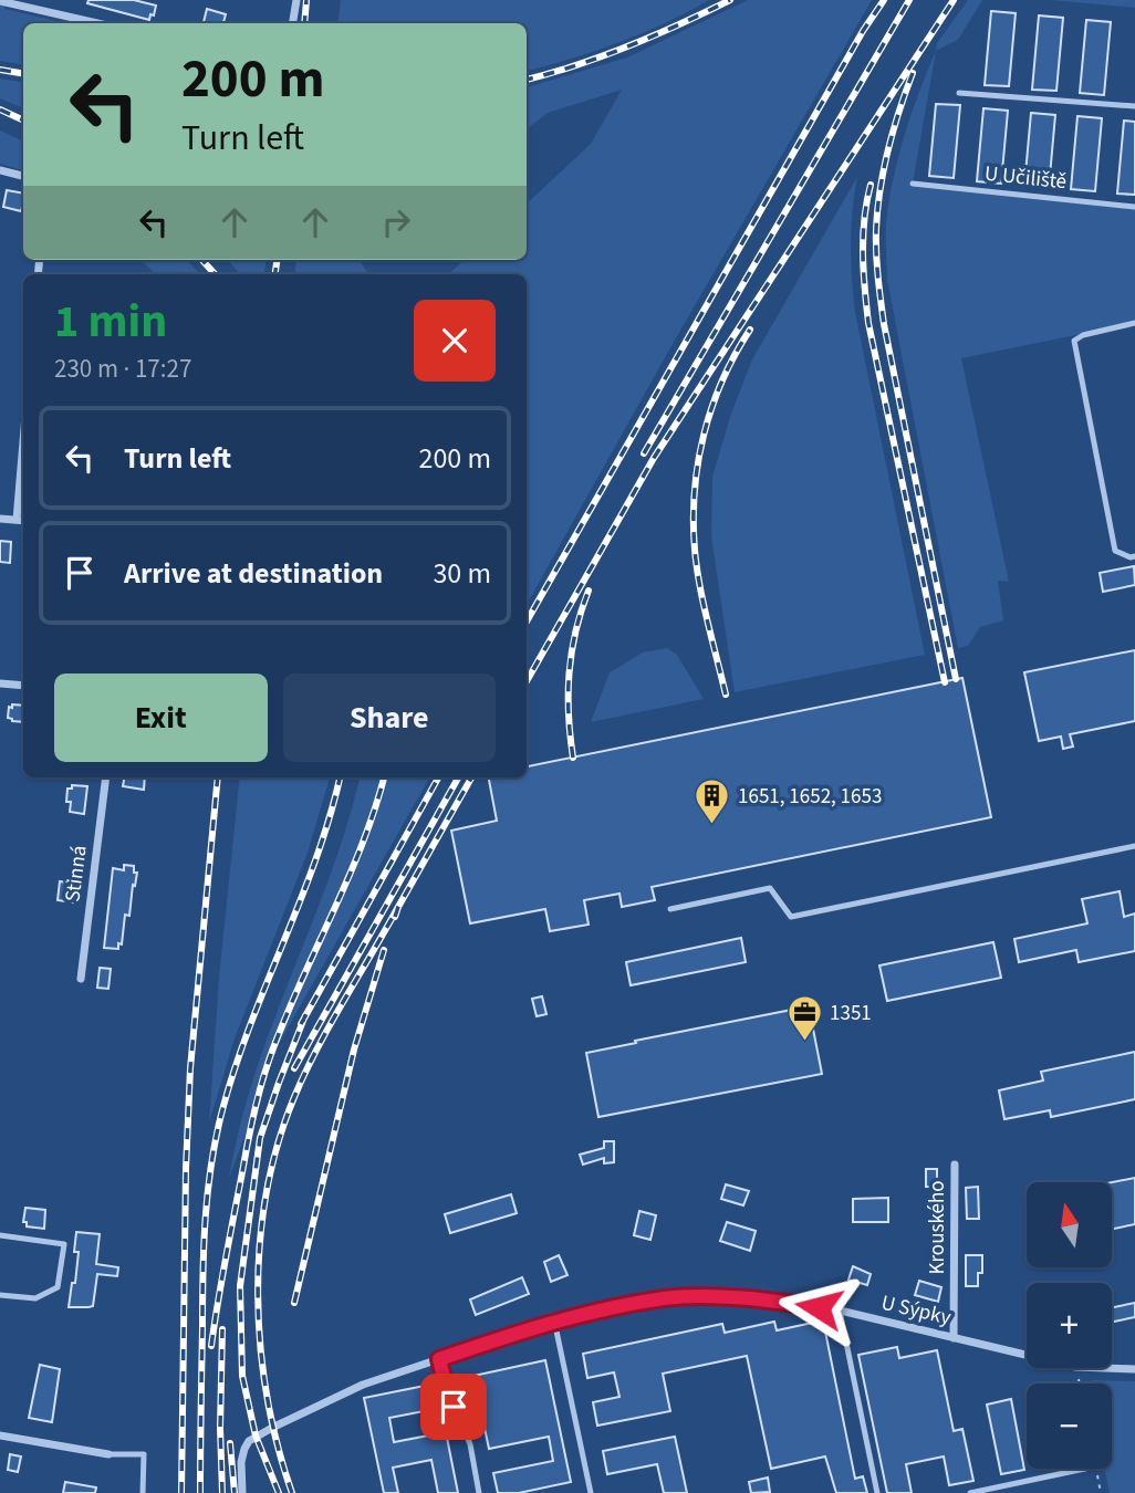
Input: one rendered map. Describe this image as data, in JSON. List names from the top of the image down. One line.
{"streets":{"street":["Stinná","Krouského","U Sýpky"],"lane":["U Učiliště"]},"crossings":[["Krouského","U Sýpky"]],"places":{"building":["1651, 1652, 1653"],"office":["1351"]},"north":"top","page":{"turn":["200 m","Turn left"],"heading":["1 min","230 m · 17:27"],"list":[{"name":"Turn left","value":"200 m"},{"name":"Arrive at destination","value":"30 m"}],"buttons":["Exit","Share"],"map_buttons":["+","−"]}}
